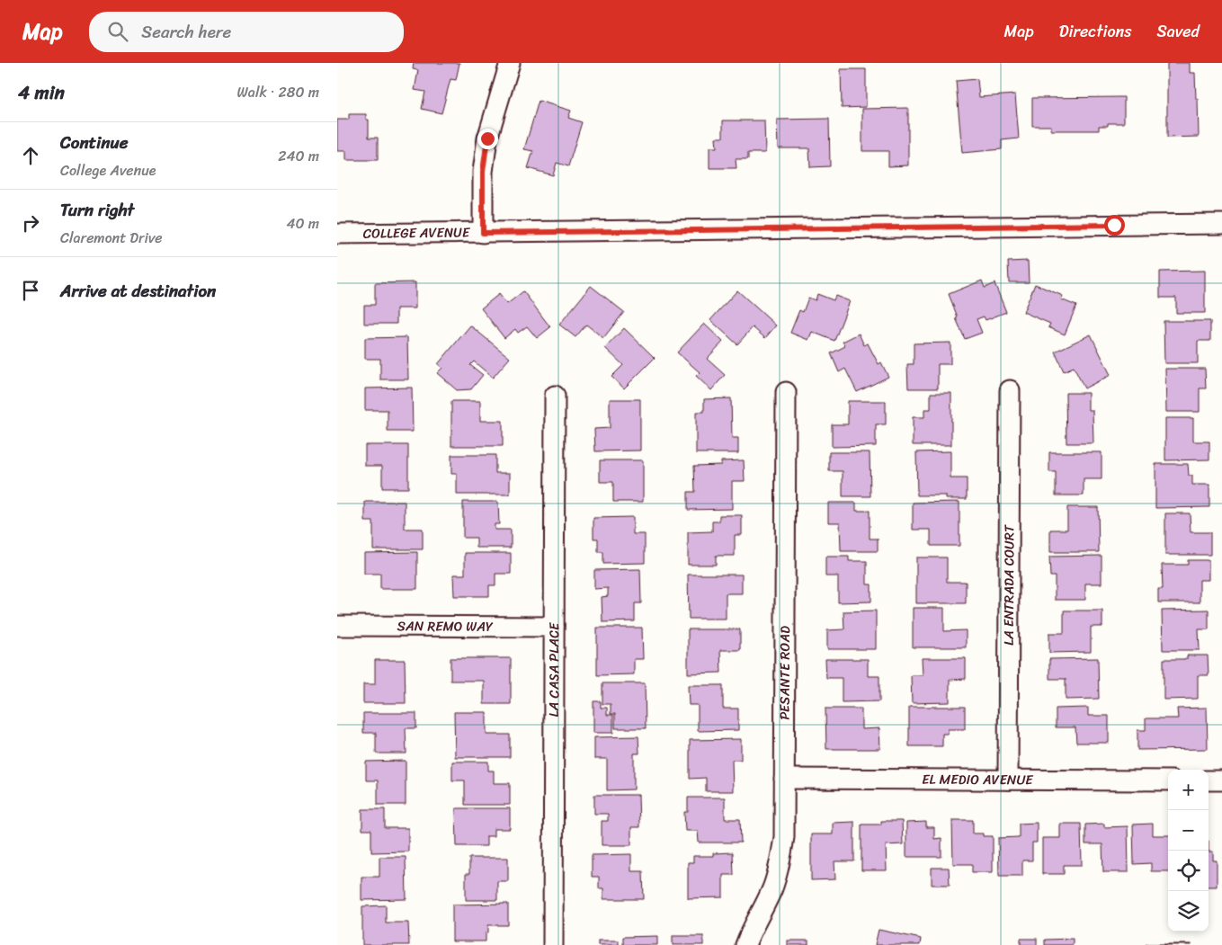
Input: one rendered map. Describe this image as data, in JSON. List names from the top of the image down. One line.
{"streets":{"street":["COLLEGE AVENUE","LA ENTRADA COURT","SAN REMO WAY","LA CASA PLACE","PESANTE ROAD","EL MEDIO AVENUE"]},"crossings":[["LA ENTRADA COURT","EL MEDIO AVENUE"],["SAN REMO WAY","LA CASA PLACE"],["PESANTE ROAD","EL MEDIO AVENUE"]],"page":{"header":"Map","search":"Search here","nav":["Map","Directions","Saved"],"heading":["4 min","Walk · 280 m"],"list":[["Continue","College Avenue","240 m"],["Turn right","Claremont Drive","40 m"],"Arrive at destination"],"map_buttons":["+","−"]}}
